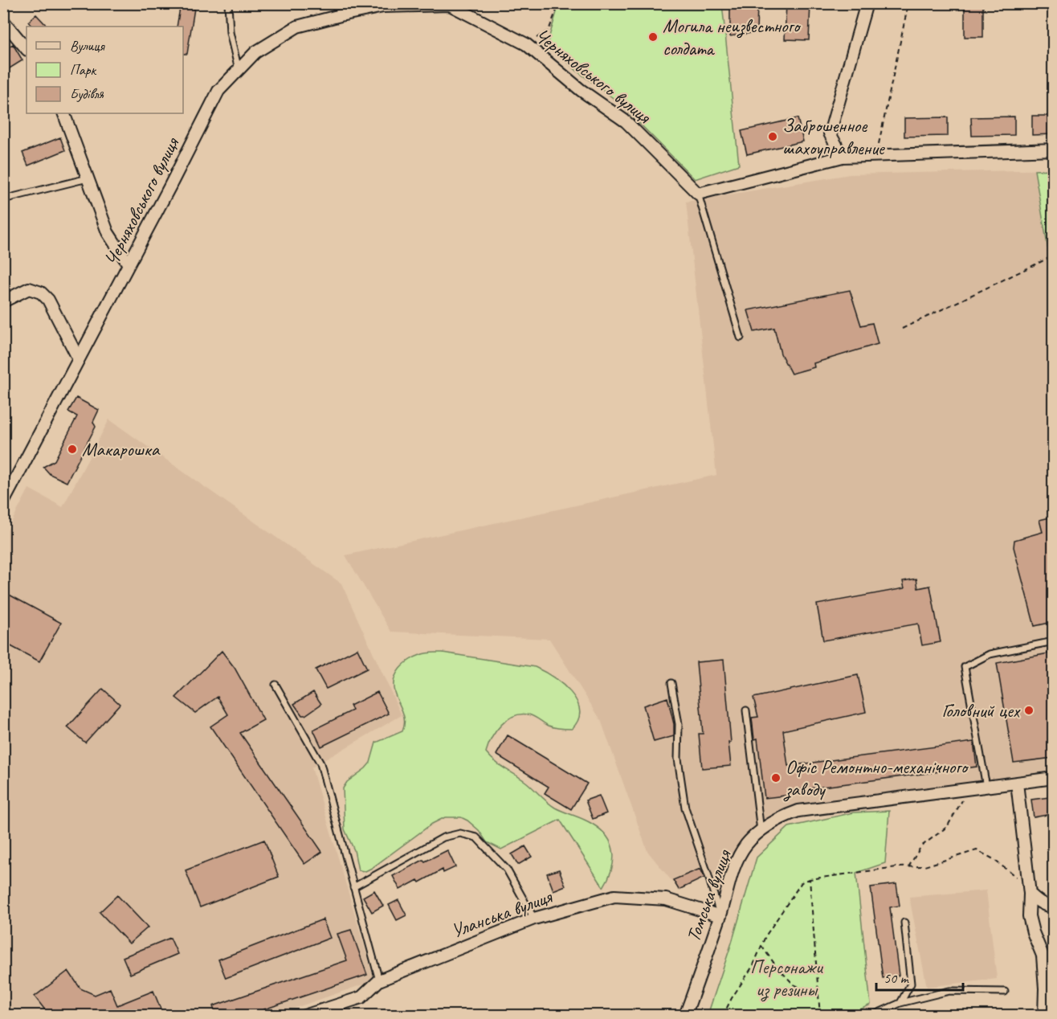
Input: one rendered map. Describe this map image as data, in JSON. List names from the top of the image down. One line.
{"streets":{"street":["Черняховського вулиця","Томська вулиця","Уланська вулиця"]},"crossings":[["Томська вулиця","Уланська вулиця"]],"parks":["Персонажи из резины"],"places":["Могила неизвестного солдата","Заброшенное шахоуправление","Макарошка","Головний цех","Офіс Ремонтно-механічного заводу"],"legend":["Вулиця","Парк","Будівля"],"scale_bar":"50 m"}
